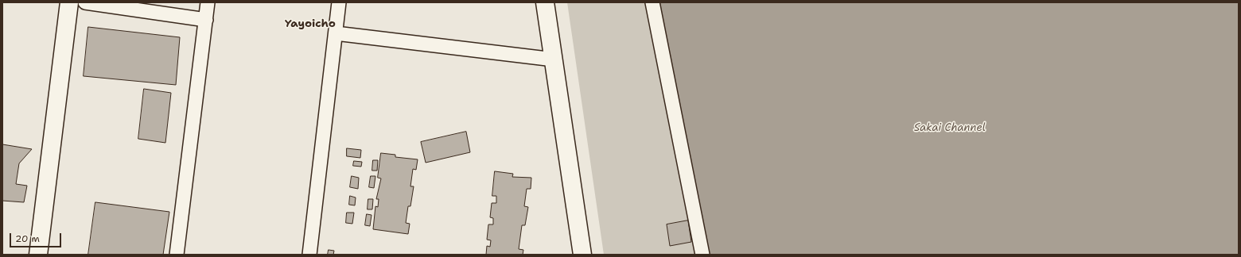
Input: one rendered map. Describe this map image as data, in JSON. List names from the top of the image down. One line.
{"districts":["Yayoicho"],"water":["Sakai Channel"],"scale_bar":"20 m"}
